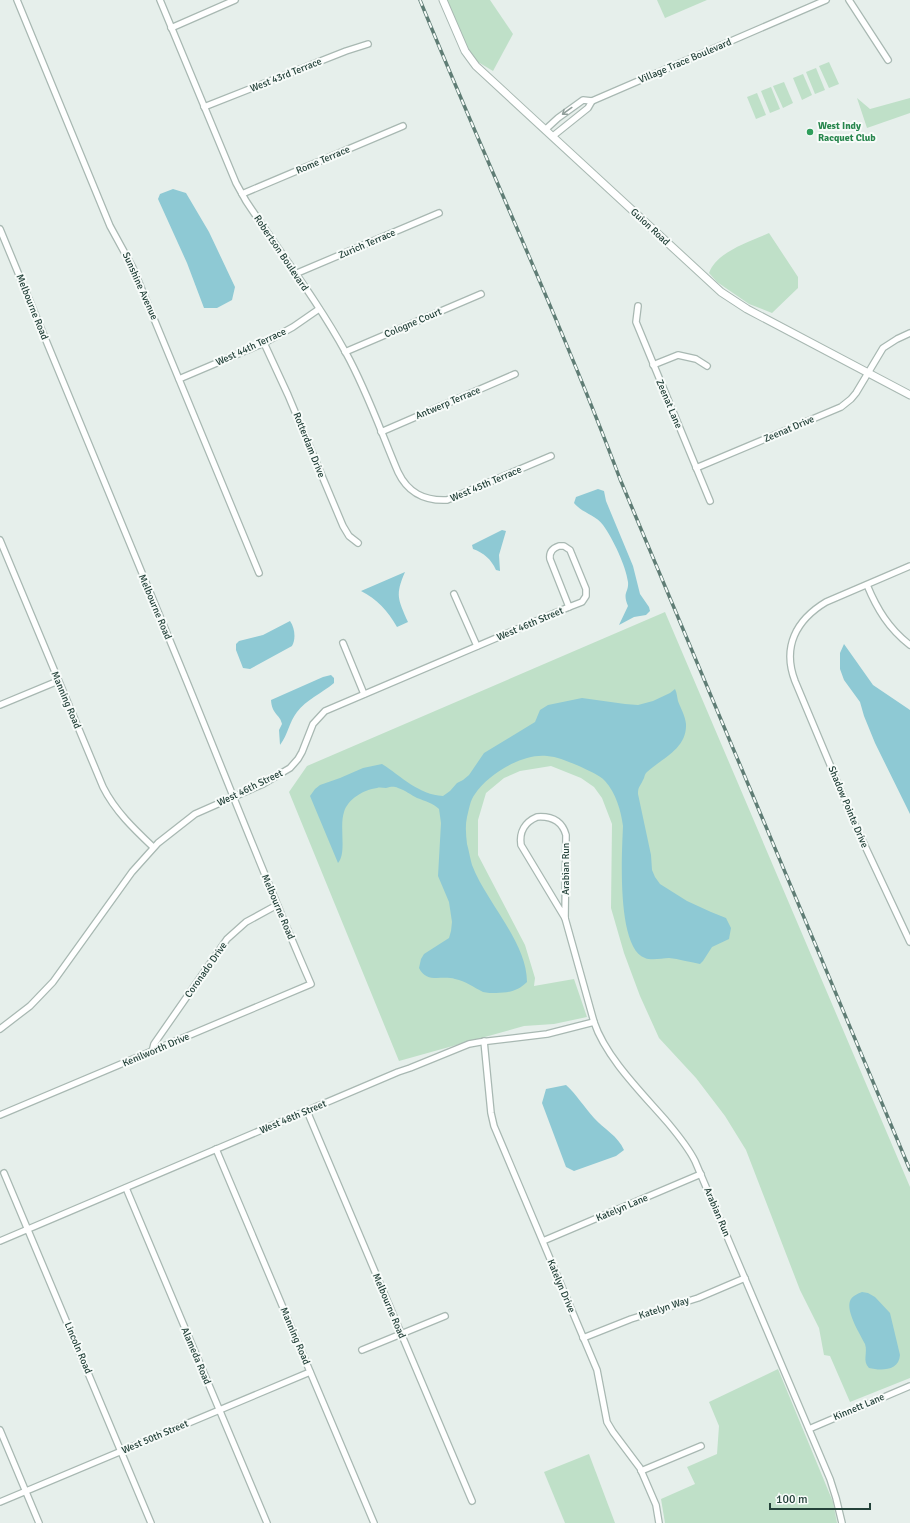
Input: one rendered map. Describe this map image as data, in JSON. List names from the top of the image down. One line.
{"streets":{"street":["Village Trace Boulevard","West 43rd Terrace","Rome Terrace","Guion Road","Zurich Terrace","Robertson Boulevard","Sunshine Avenue","Melbourne Road","Cologne Court","West 44th Terrace","Antwerp Terrace","Zeenat Lane","Zeenat Drive","Rotterdam Drive","West 45th Terrace","West 46th Street","Manning Road","Shadow Pointe Drive","Arabian Run","Coronado Drive","Kenilworth Drive","West 48th Street","Katelyn Lane","Katelyn Drive","Katelyn Way","Lincoln Road","Alameda Road","Kinnett Lane","West 50th Street"]},"crossings":[["Village Trace Boulevard","Guion Road"],["West 43rd Terrace","Robertson Boulevard"],["Rome Terrace","Robertson Boulevard"],["Guion Road","Zeenat Drive"],["Zurich Terrace","Robertson Boulevard"],["Robertson Boulevard","Cologne Court"],["Robertson Boulevard","West 44th Terrace"],["Robertson Boulevard","Antwerp Terrace"],["Robertson Boulevard","West 45th Terrace"],["Sunshine Avenue","West 44th Terrace"],["Melbourne Road","West 46th Street"],["Melbourne Road","Coronado Drive"],["Melbourne Road","Kenilworth Drive"],["Melbourne Road","West 48th Street"],["West 44th Terrace","Rotterdam Drive"],["Zeenat Lane","Zeenat Drive"],["West 46th Street","Manning Road"],["Manning Road","West 48th Street"],["Manning Road","West 50th Street"],["Arabian Run","West 48th Street"],["Arabian Run","Katelyn Lane"],["Arabian Run","Katelyn Way"],["Arabian Run","Kinnett Lane"],["Coronado Drive","Kenilworth Drive"],["West 48th Street","Katelyn Drive"],["West 48th Street","Lincoln Road"],["West 48th Street","Alameda Road"],["Katelyn Lane","Katelyn Drive"],["Katelyn Drive","Katelyn Way"],["Lincoln Road","West 50th Street"],["Alameda Road","West 50th Street"]],"places":["West Indy Racquet Club"],"scale_bar":"100 m"}
